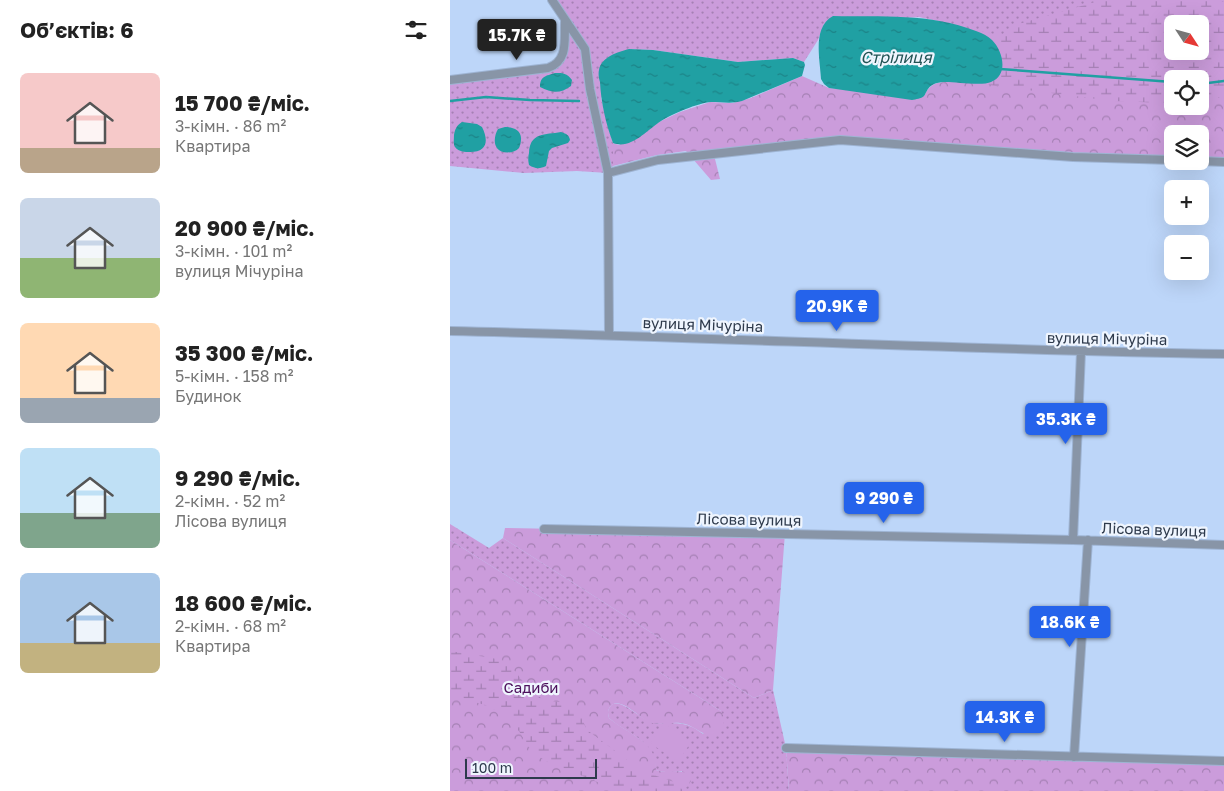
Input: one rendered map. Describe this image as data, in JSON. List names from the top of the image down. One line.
{"streets":{"street":["вулиця Мічуріна","Лісова вулиця"]},"water":["Стрілиця"],"parks":["Садиби"],"scale_bar":"100 m","north":"bottom right","page":{"heading":"Об’єктів: 6","map_buttons":["+","−"],"price":["15.7K ₴","20.9K ₴","35.3K ₴","9 290 ₴","18.6K ₴","14.3K ₴"],"list":[{"name":"15 700 ₴/міс.","note":"3-кімн. · 86 m² · Квартира"},{"name":"20 900 ₴/міс.","note":"3-кімн. · 101 m² · вулиця Мічуріна"},{"name":"35 300 ₴/міс.","note":"5-кімн. · 158 m² · Будинок"},{"name":"9 290 ₴/міс.","note":"2-кімн. · 52 m² · Лісова вулиця"},{"name":"18 600 ₴/міс.","note":"2-кімн. · 68 m² · Квартира"}],"scale":"100 m"}}
